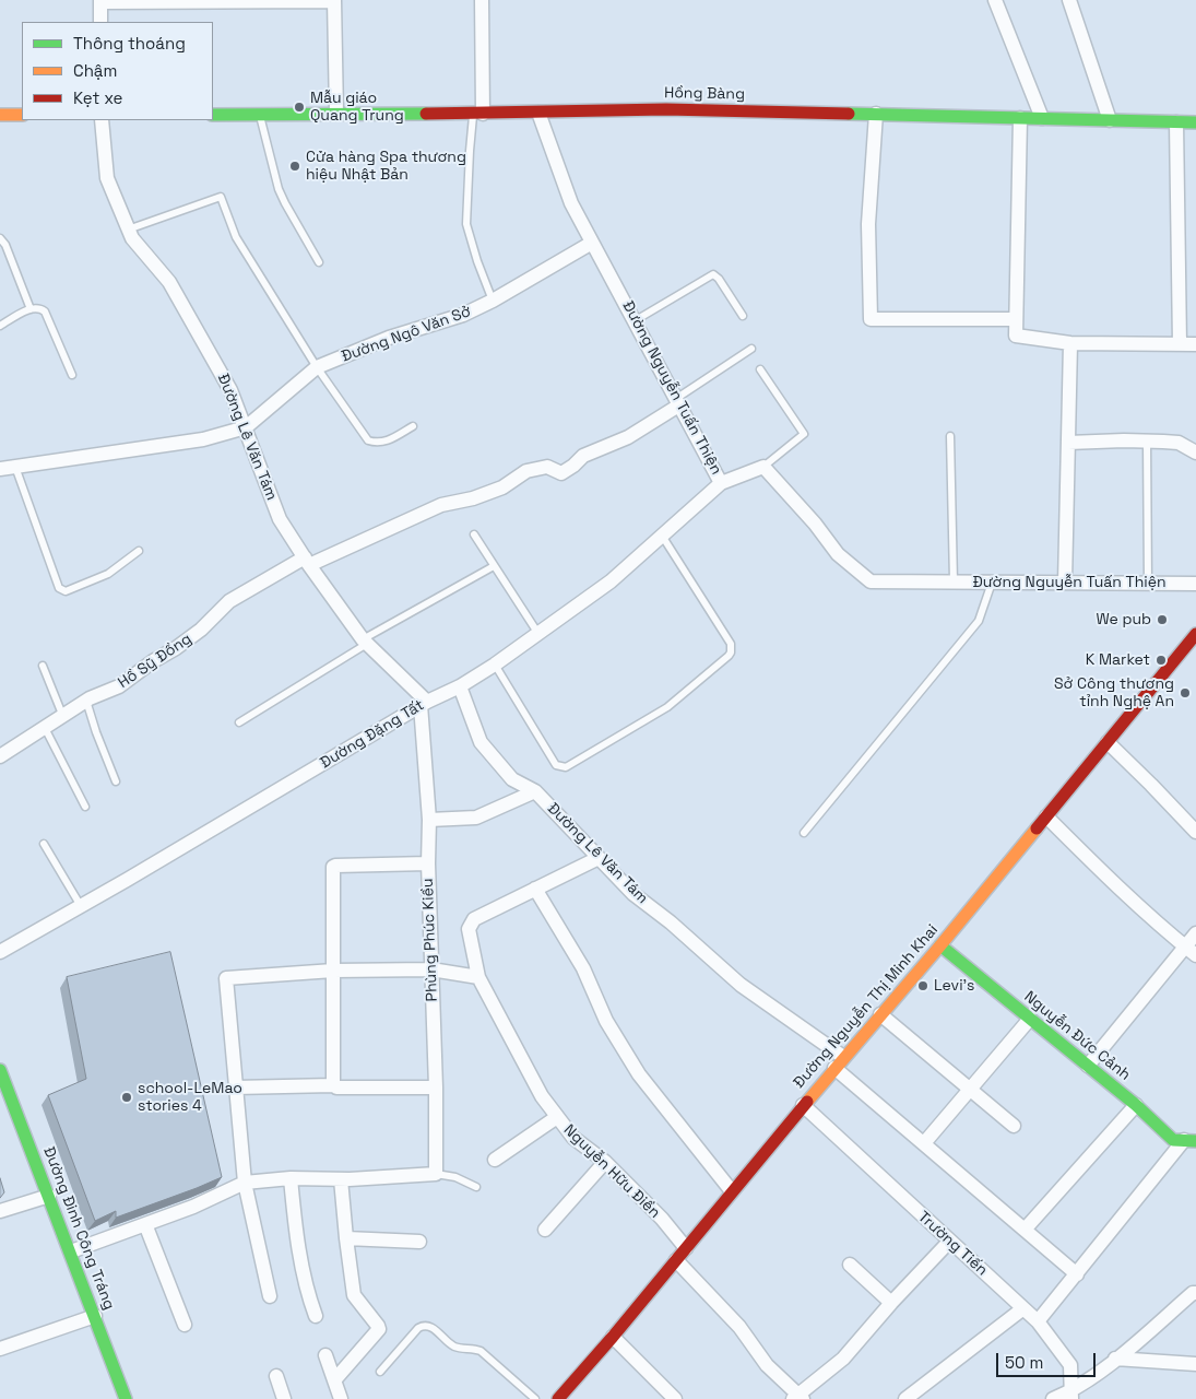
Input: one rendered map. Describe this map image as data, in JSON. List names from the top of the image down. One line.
{"streets":{"street":["Hồng Bàng","Đường Ngô Văn Sở","Đường Nguyễn Tuấn Thiện","Đường Lê Văn Tám","Hồ Sỹ Đồng","Đường Đặng Tất","Phùng Phúc Kiều","Đường Nguyễn Thị Minh Khai","Nguyễn Đức Cảnh","Nguyễn Hữu Điền","Đường Đinh Công Tráng","Trường Tiến"]},"crossings":[["Hồng Bàng","Đường Nguyễn Tuấn Thiện"],["Đường Ngô Văn Sở","Đường Nguyễn Tuấn Thiện"],["Đường Ngô Văn Sở","Đường Lê Văn Tám"],["Đường Nguyễn Tuấn Thiện","Hồ Sỹ Đồng"],["Đường Nguyễn Tuấn Thiện","Đường Đặng Tất"],["Đường Lê Văn Tám","Hồ Sỹ Đồng"],["Đường Lê Văn Tám","Đường Đặng Tất"],["Đường Lê Văn Tám","Phùng Phúc Kiều"],["Đường Lê Văn Tám","Đường Nguyễn Thị Minh Khai"],["Đường Lê Văn Tám","Nguyễn Hữu Điền"],["Đường Đặng Tất","Phùng Phúc Kiều"],["Đường Nguyễn Thị Minh Khai","Nguyễn Đức Cảnh"],["Đường Nguyễn Thị Minh Khai","Nguyễn Hữu Điền"],["Đường Nguyễn Thị Minh Khai","Trường Tiến"]],"places":["Mẫu giáo Quang Trung","Cửa hàng Spa thương hiệu Nhật Bản","We pub","K Market","Sở Công thương tỉnh Nghệ An","Levi's","school-LeMao stories 4"],"legend":["Thông thoáng","Chậm","Kẹt xe"],"scale_bar":"50 m"}
